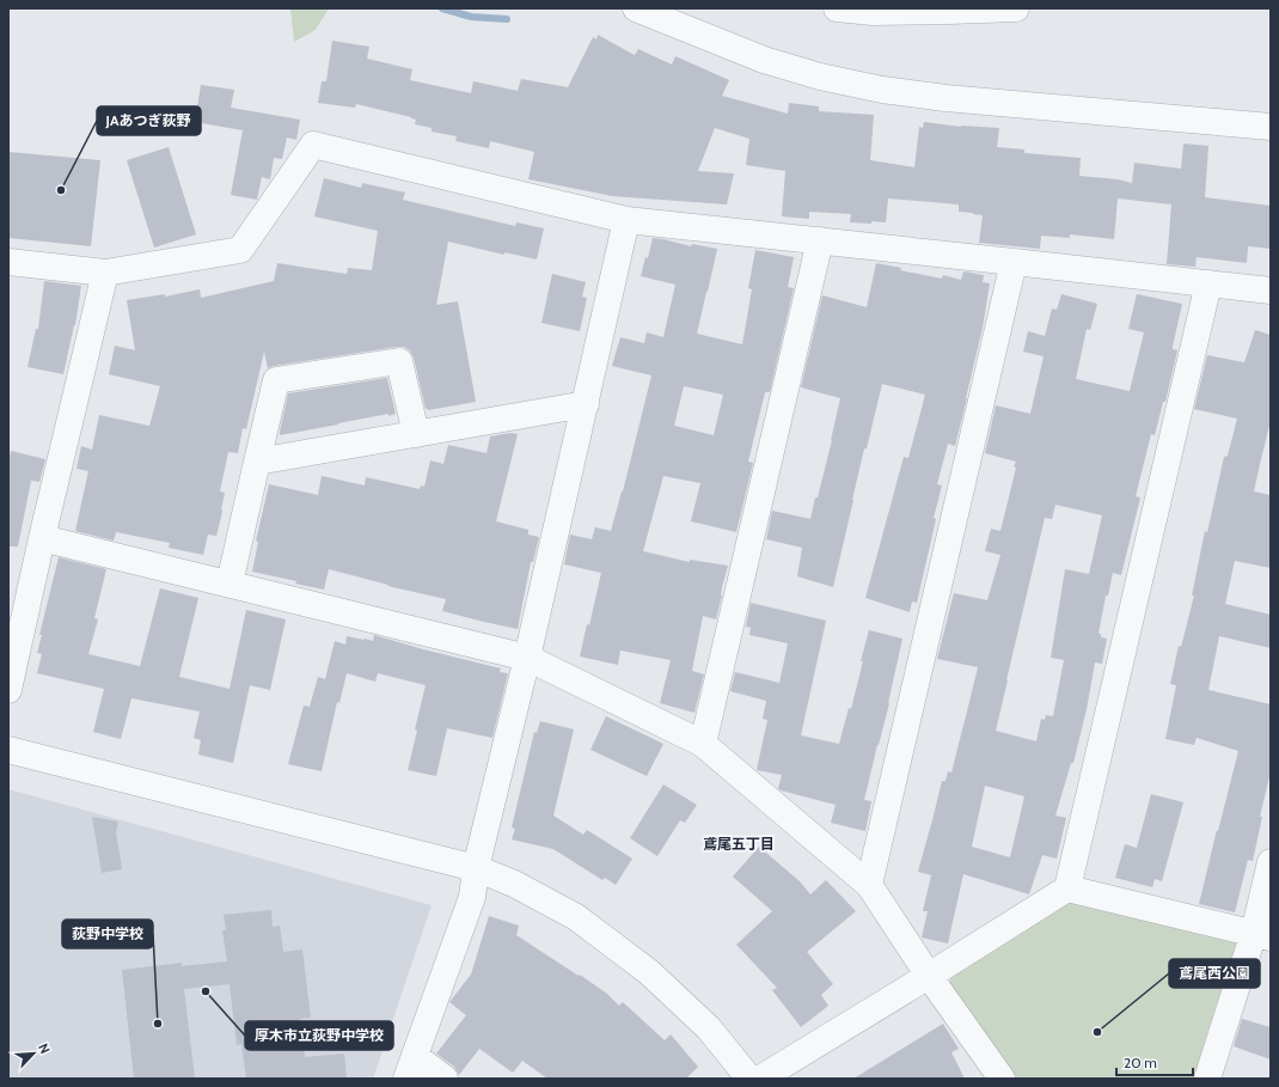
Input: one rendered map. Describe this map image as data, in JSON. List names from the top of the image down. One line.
{"districts":["鳶尾五丁目"],"places":["JAあつぎ荻野","厚木市立荻野中学校","荻野中学校","鳶尾西公園"],"scale_bar":"20 m","north":"top right"}
